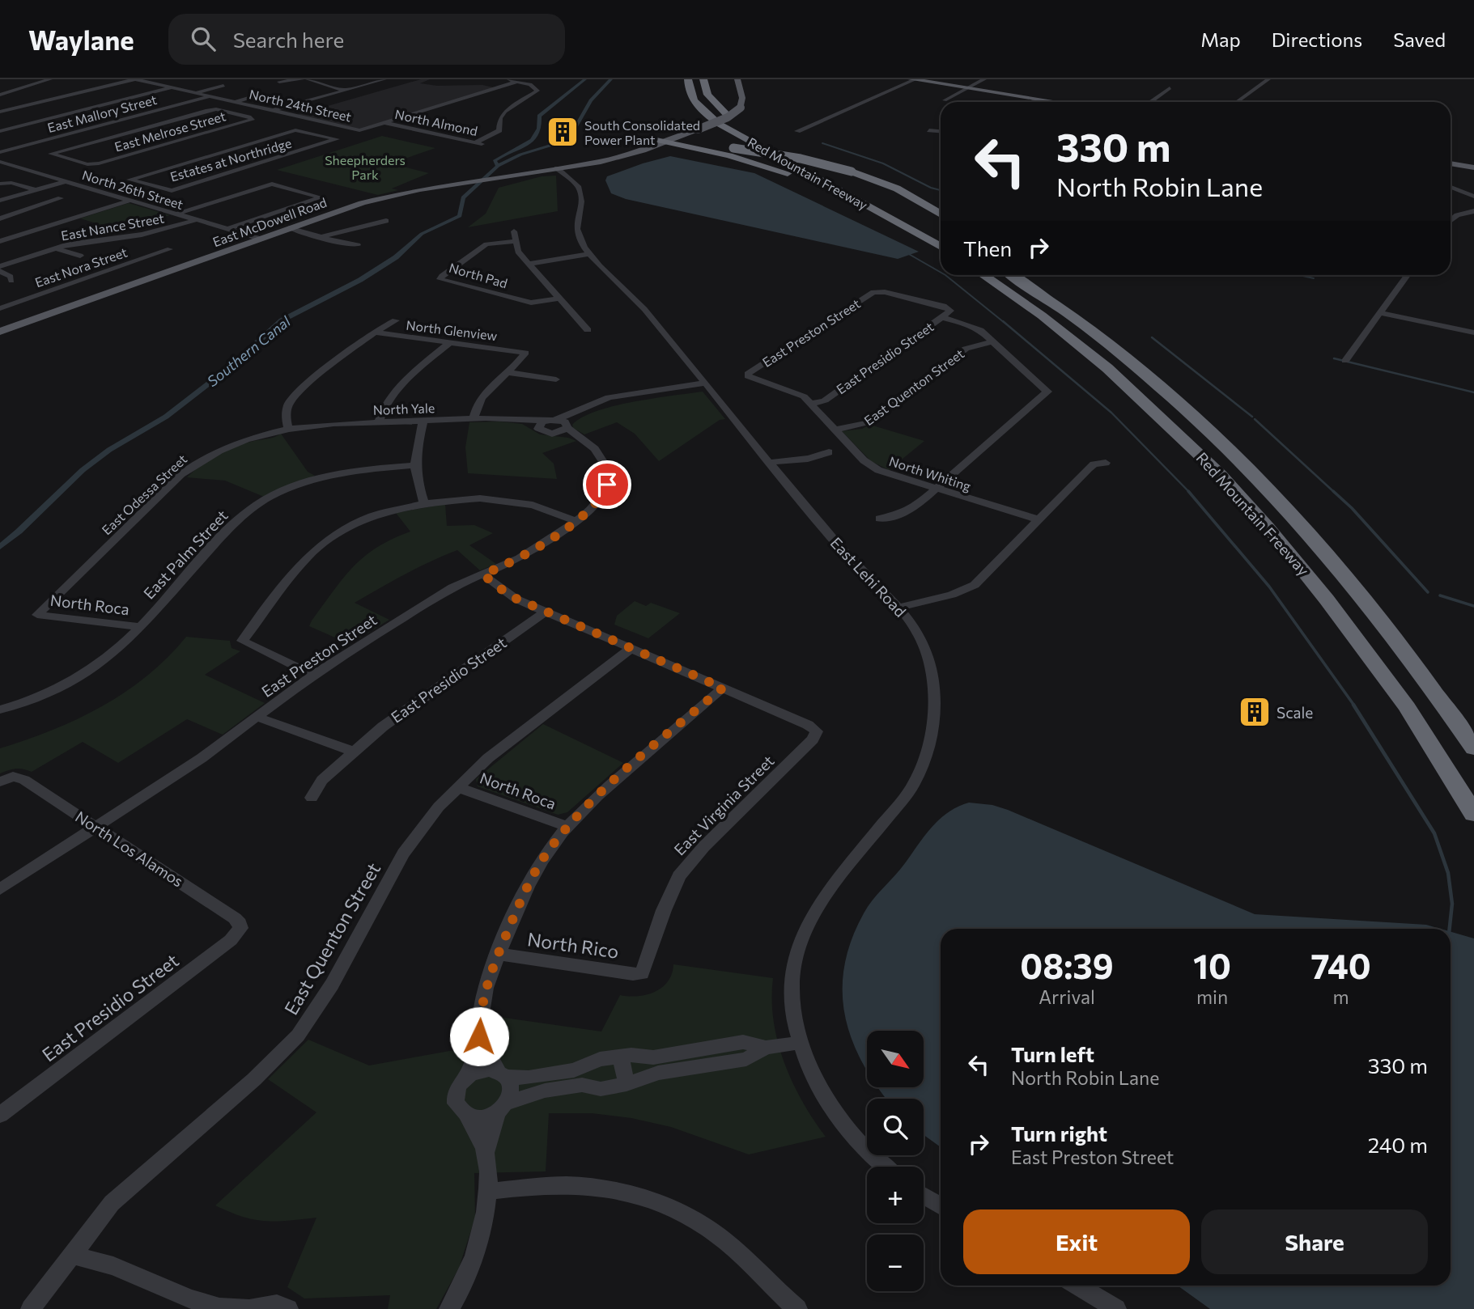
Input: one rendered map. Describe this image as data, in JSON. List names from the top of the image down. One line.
{"streets":{"highway":["Red Mountain Freeway"],"main road":["East McDowell Road"],"street":["North 24th Street","East Mallory Street","North Almond","East Melrose Street","Estates at Northridge","North 26th Street","East Nance Street","East Nora Street","North Pad","North Glenview","East Preston Street","East Presidio Street","East Quenton Street","North Yale","North Whiting","East Odessa Street","East Palm Street","East Lehi Road","North Roca","East Virginia Street","North Los Alamos","North Rico"]},"crossings":[["North 24th Street","East Mallory Street"],["North 24th Street","North Almond"],["North 24th Street","Estates at Northridge"],["North 26th Street","East McDowell Road"],["North 26th Street","East Nance Street"],["East McDowell Road","East Lehi Road"],["East Nance Street","East Nora Street"],["East Preston Street","East Presidio Street"],["East Preston Street","North Yale"],["East Preston Street","North Whiting"],["East Preston Street","North Los Alamos"],["East Presidio Street","North Whiting"],["East Presidio Street","North Los Alamos"],["East Quenton Street","North Whiting"],["East Quenton Street","North Roca"],["North Yale","East Odessa Street"],["East Odessa Street","North Roca"],["East Palm Street","North Roca"],["East Virginia Street","North Rico"]],"water":["Southern Canal"],"parks":["Sheepherders Park"],"places":{"building":["South Consolidated Power Plant","Scale"]},"north":"bottom right","page":{"header":"Waylane","search":"Search here","nav":["Map","Directions","Saved"],"turn":["330 m","North Robin Lane"],"then":"Then","eta":["08:39","Arrival","10","min","740","m"],"list":[{"name":"Turn left","note":"North Robin Lane","value":"330 m"},{"name":"Turn right","note":"East Preston Street","value":"240 m"}],"map_buttons":["+","−"],"buttons":["Exit","Share"]}}
